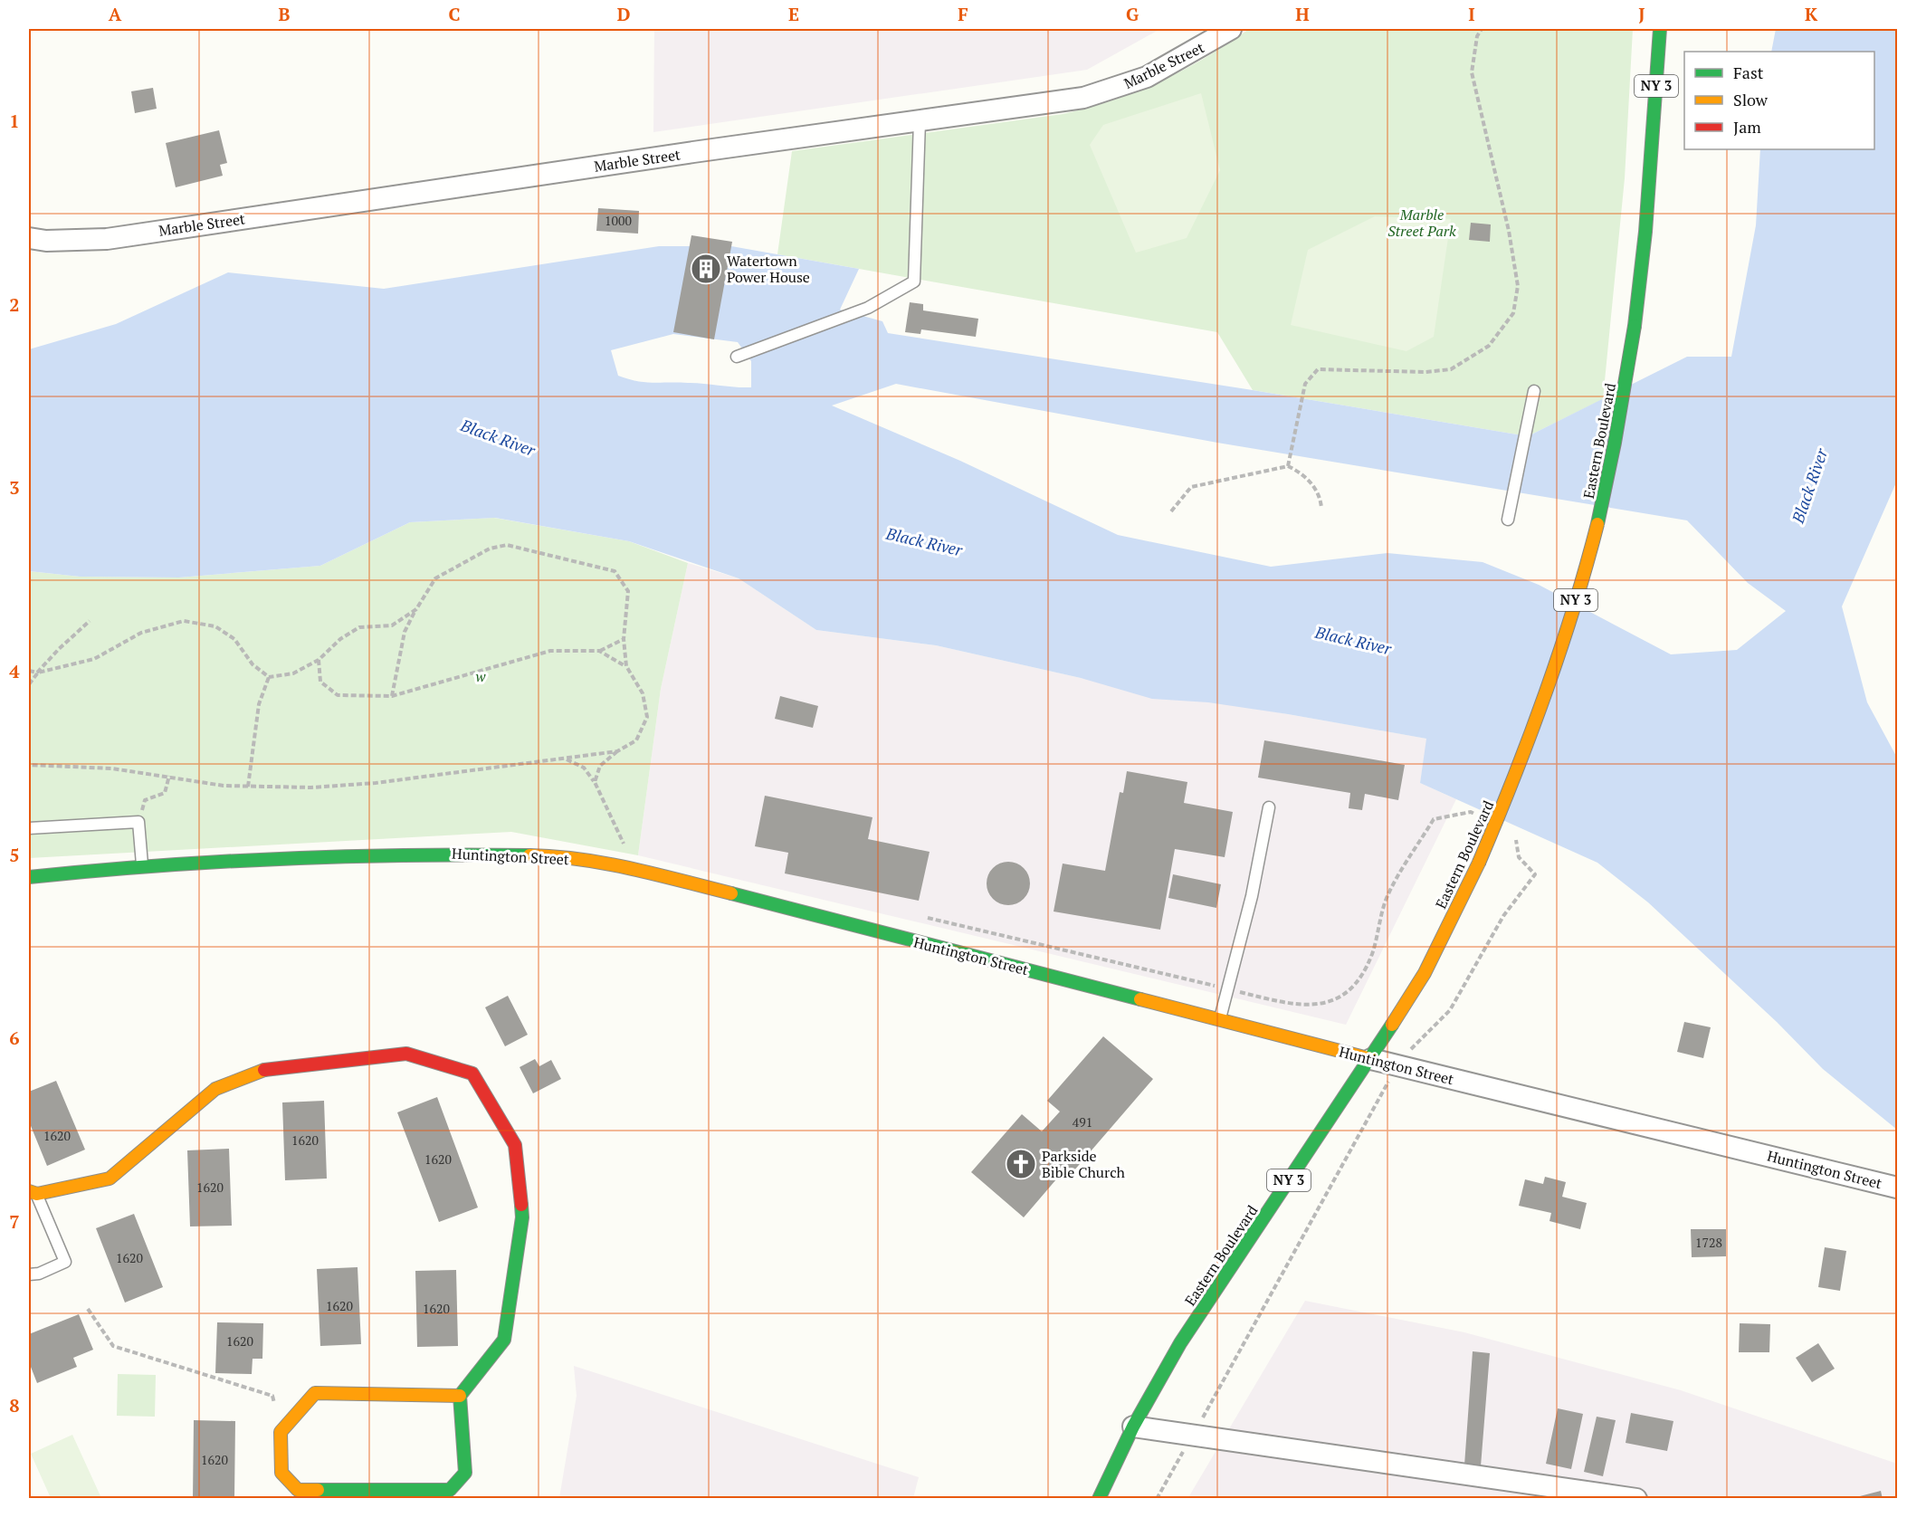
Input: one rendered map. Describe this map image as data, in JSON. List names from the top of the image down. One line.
{"streets":{"street":["Marble Street","NY 3","Eastern Boulevard","Huntington Street"]},"crossings":[["Eastern Boulevard","Huntington Street"]],"water":["Black River"],"parks":["Marble Street Park","w"],"places":{"building":["Watertown Power House"],"church":["Parkside Bible Church"]},"house_numbers":["1000","491","1620","1620","1620","1620","1728","1620","1620","1620","1620","1620"],"legend":["Fast","Slow","Jam"],"grid":{"columns":["A","B","C","D","E","F","G","H","I","J","K"],"rows":["1","2","3","4","5","6","7","8"]}}
